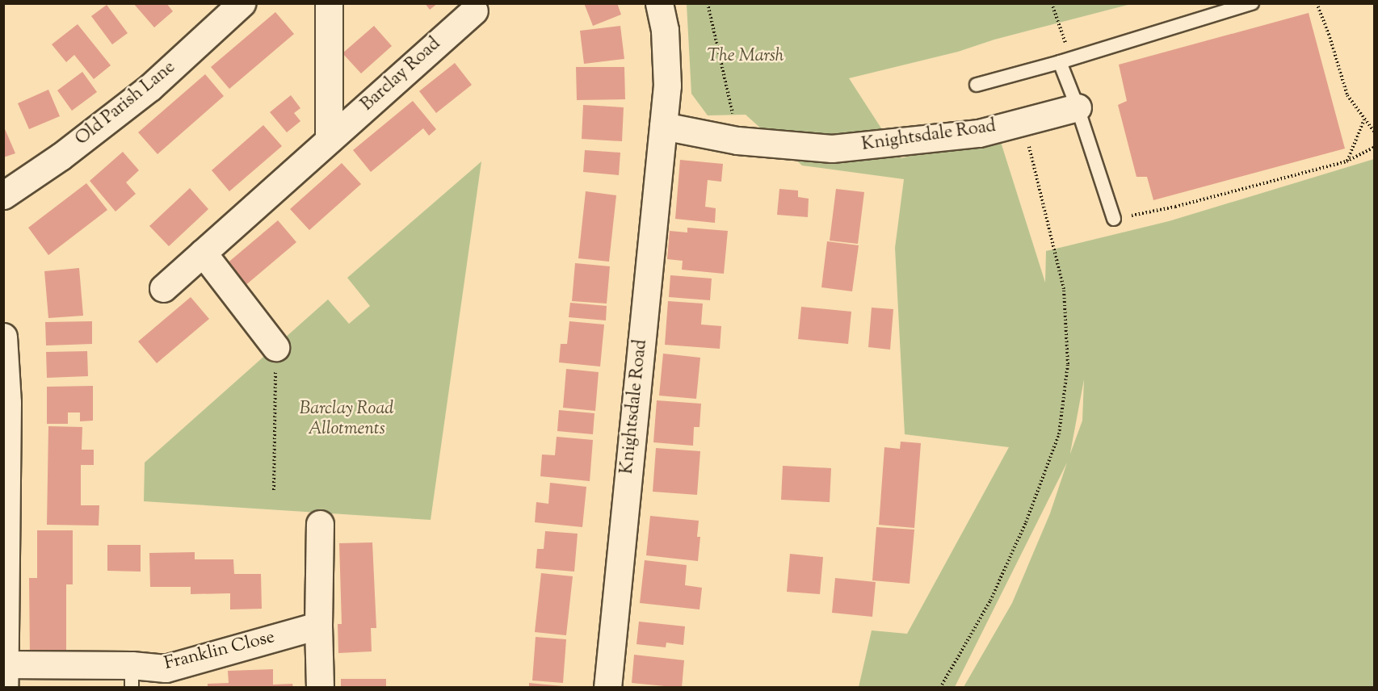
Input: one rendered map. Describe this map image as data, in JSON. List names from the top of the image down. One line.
{"streets":{"street":["Barclay Road","Old Parish Lane","Knightsdale Road","Franklin Close"]},"parks":["The Marsh","Barclay Road Allotments"]}
